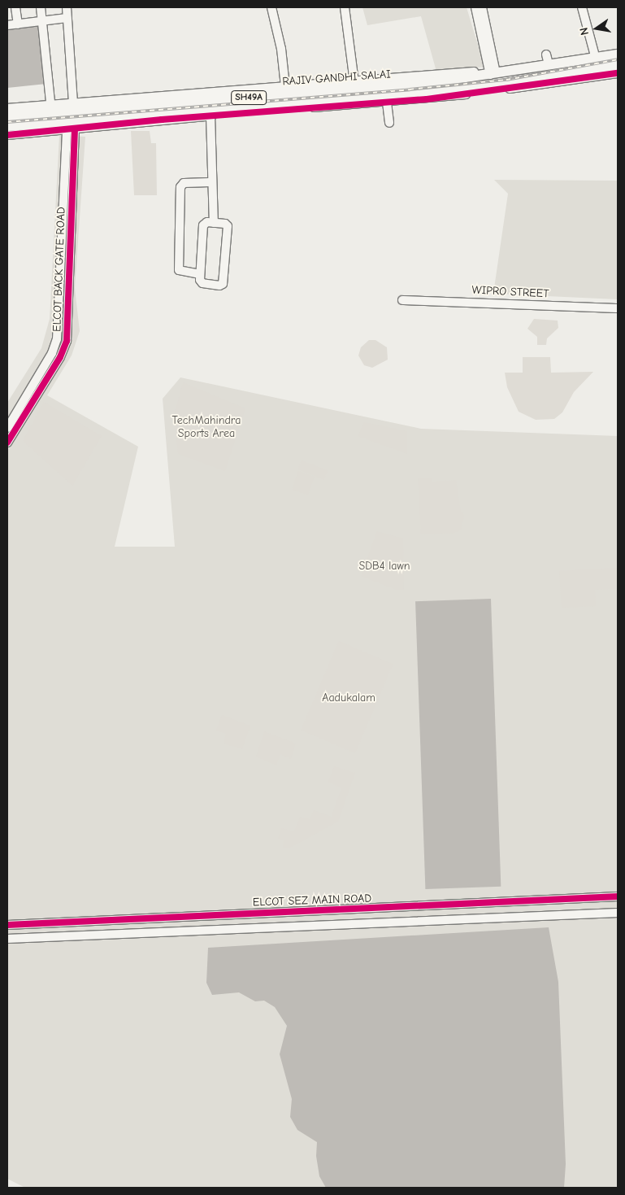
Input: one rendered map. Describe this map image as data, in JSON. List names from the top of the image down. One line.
{"streets":{"main road":["RAJIV GANDHI SALAI","SH49A"],"street":["ELCOT BACK GATE ROAD","WIPRO STREET","ELCOT SEZ MAIN ROAD"]},"parks":["TechMahindra Sports Area","SDB4 lawn","Aadukalam"],"north":"left"}
